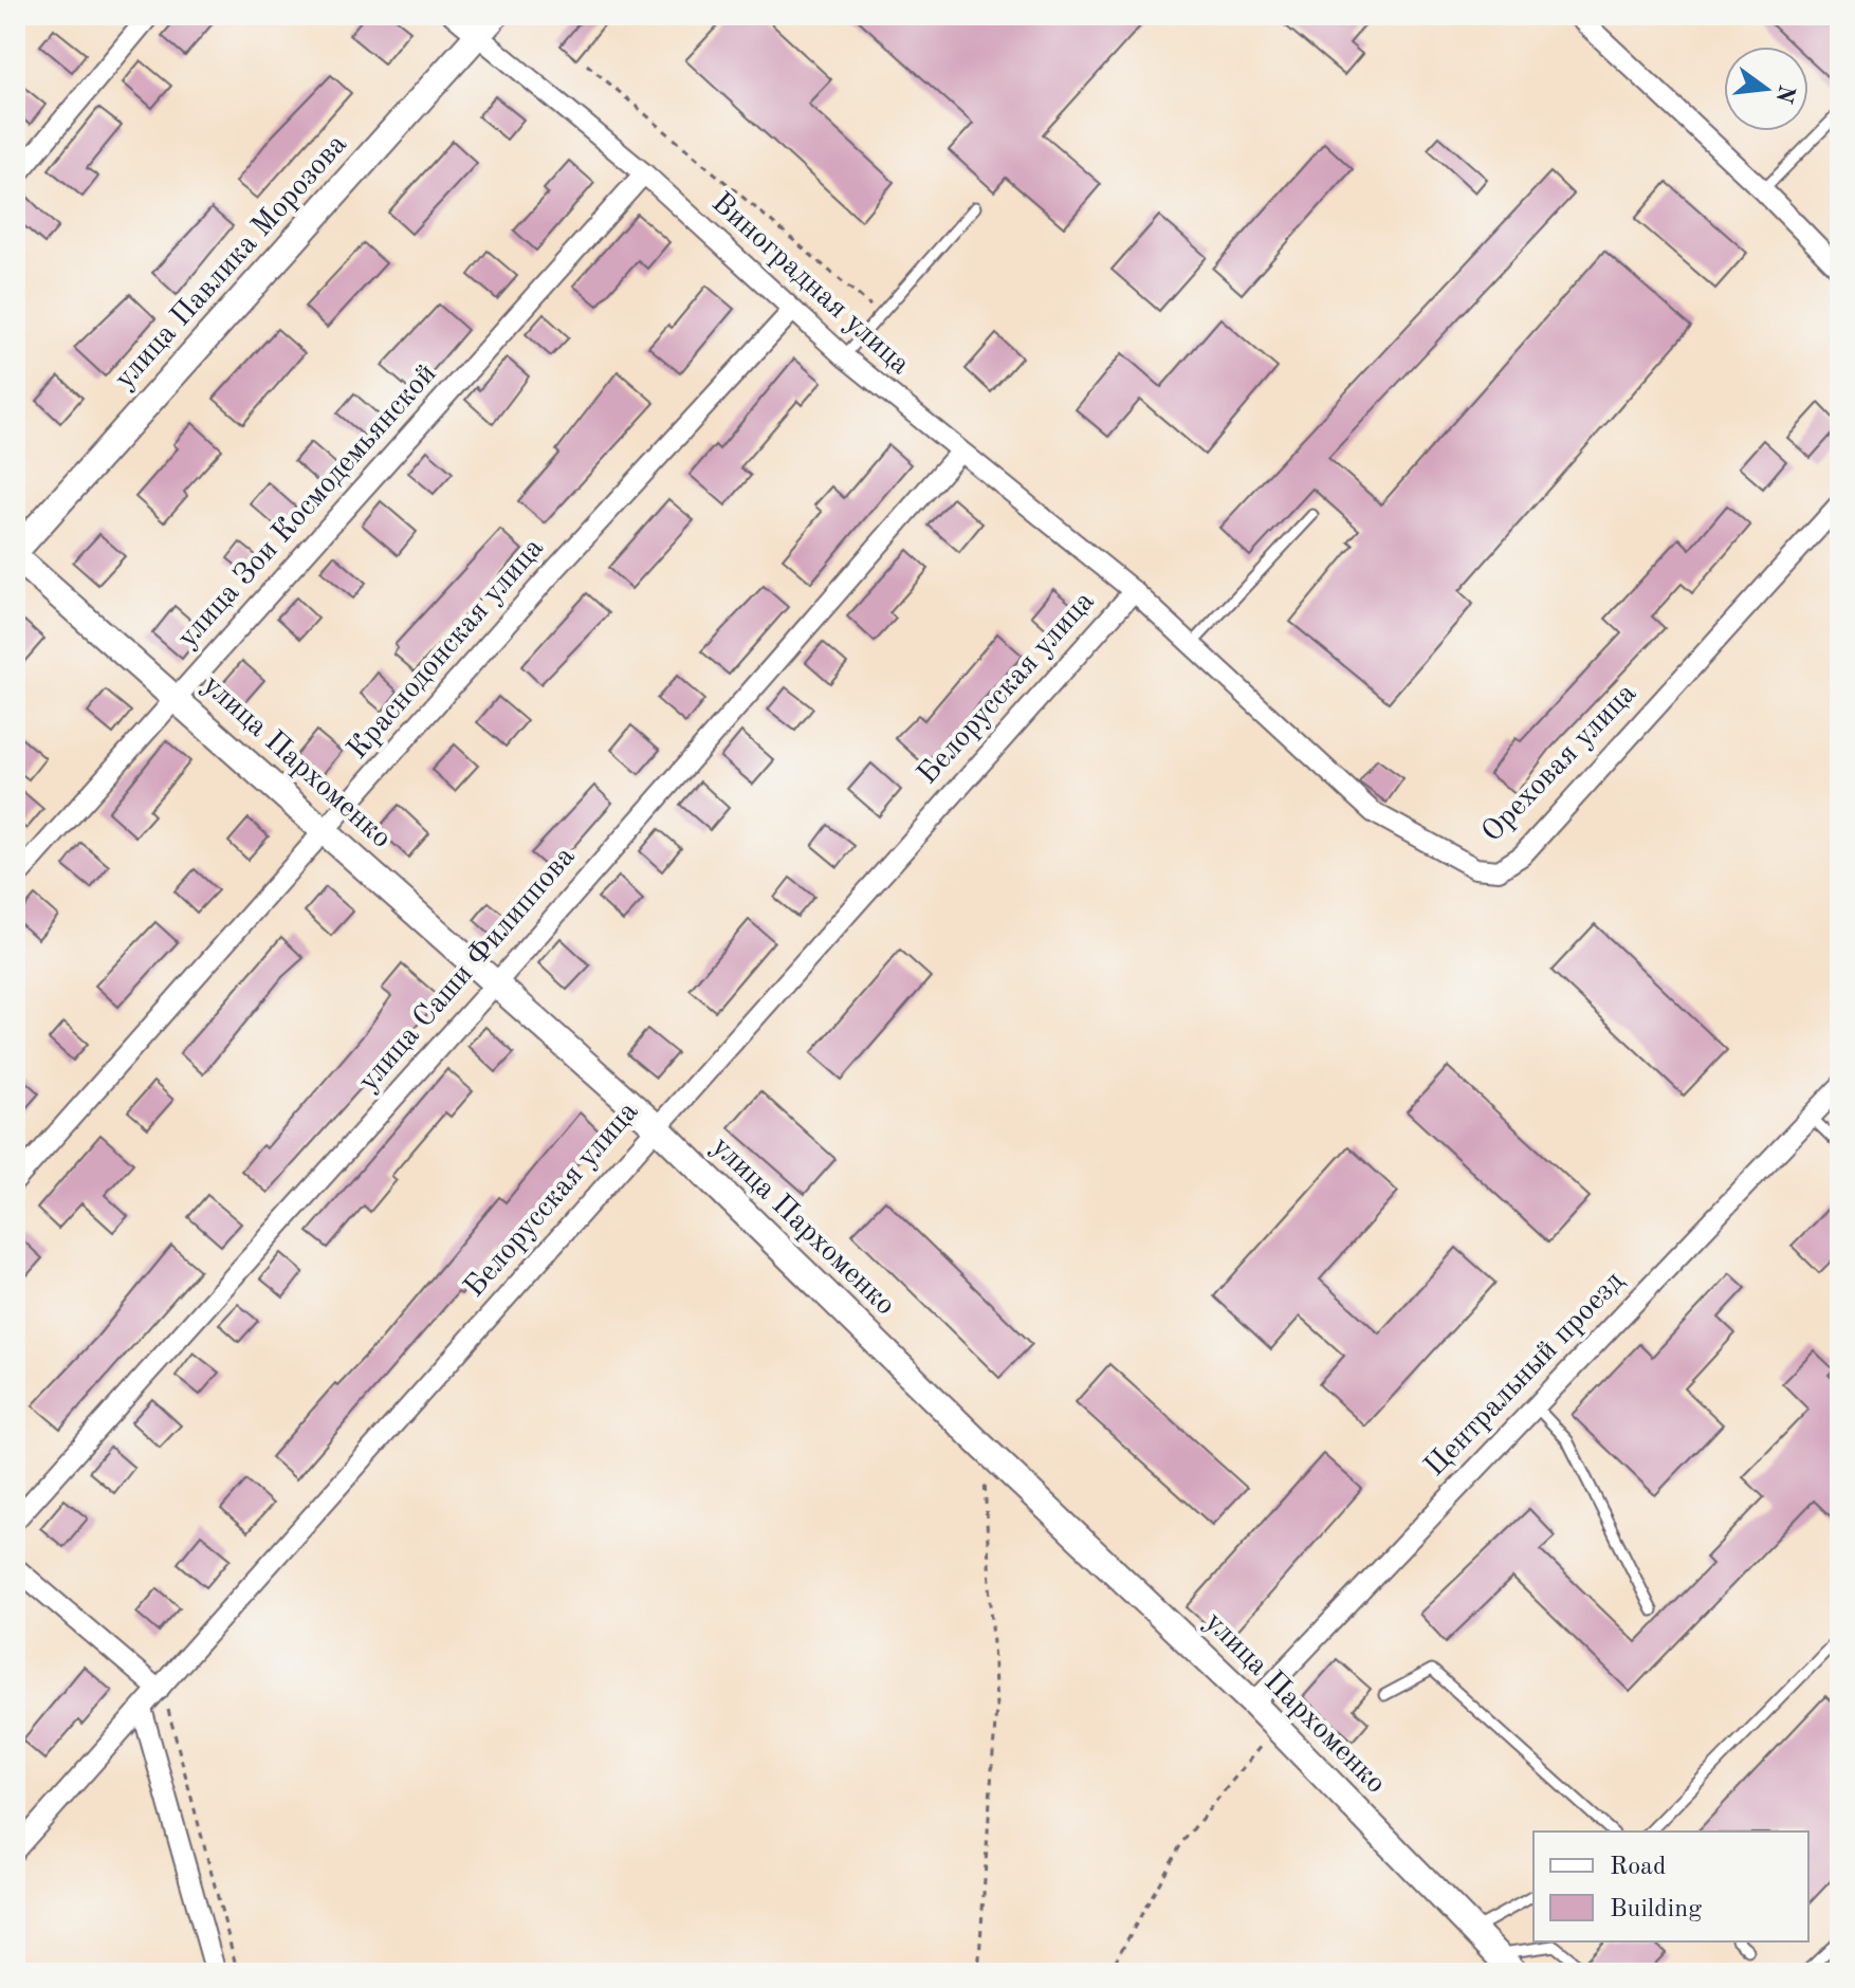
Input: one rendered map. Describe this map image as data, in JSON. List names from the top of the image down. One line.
{"streets":{"street":["улица Павлика Морозова","Виноградная улица","улица Зои Космодемьянской","Краснодонская улица","Белорусская улица","улица Пархоменко","Ореховая улица","улица Саши Филиппова","Центральный проезд"]},"crossings":[["улица Павлика Морозова","Виноградная улица"],["улица Павлика Морозова","улица Пархоменко"],["Виноградная улица","улица Зои Космодемьянской"],["Виноградная улица","Краснодонская улица"],["Виноградная улица","Белорусская улица"],["Виноградная улица","Ореховая улица"],["Виноградная улица","улица Саши Филиппова"],["улица Зои Космодемьянской","улица Пархоменко"],["Краснодонская улица","улица Пархоменко"],["Белорусская улица","улица Пархоменко"],["Белорусская улица","Ореховая улица"],["улица Пархоменко","улица Саши Филиппова"],["улица Пархоменко","Центральный проезд"]],"legend":["Road","Building"],"north":"right"}
